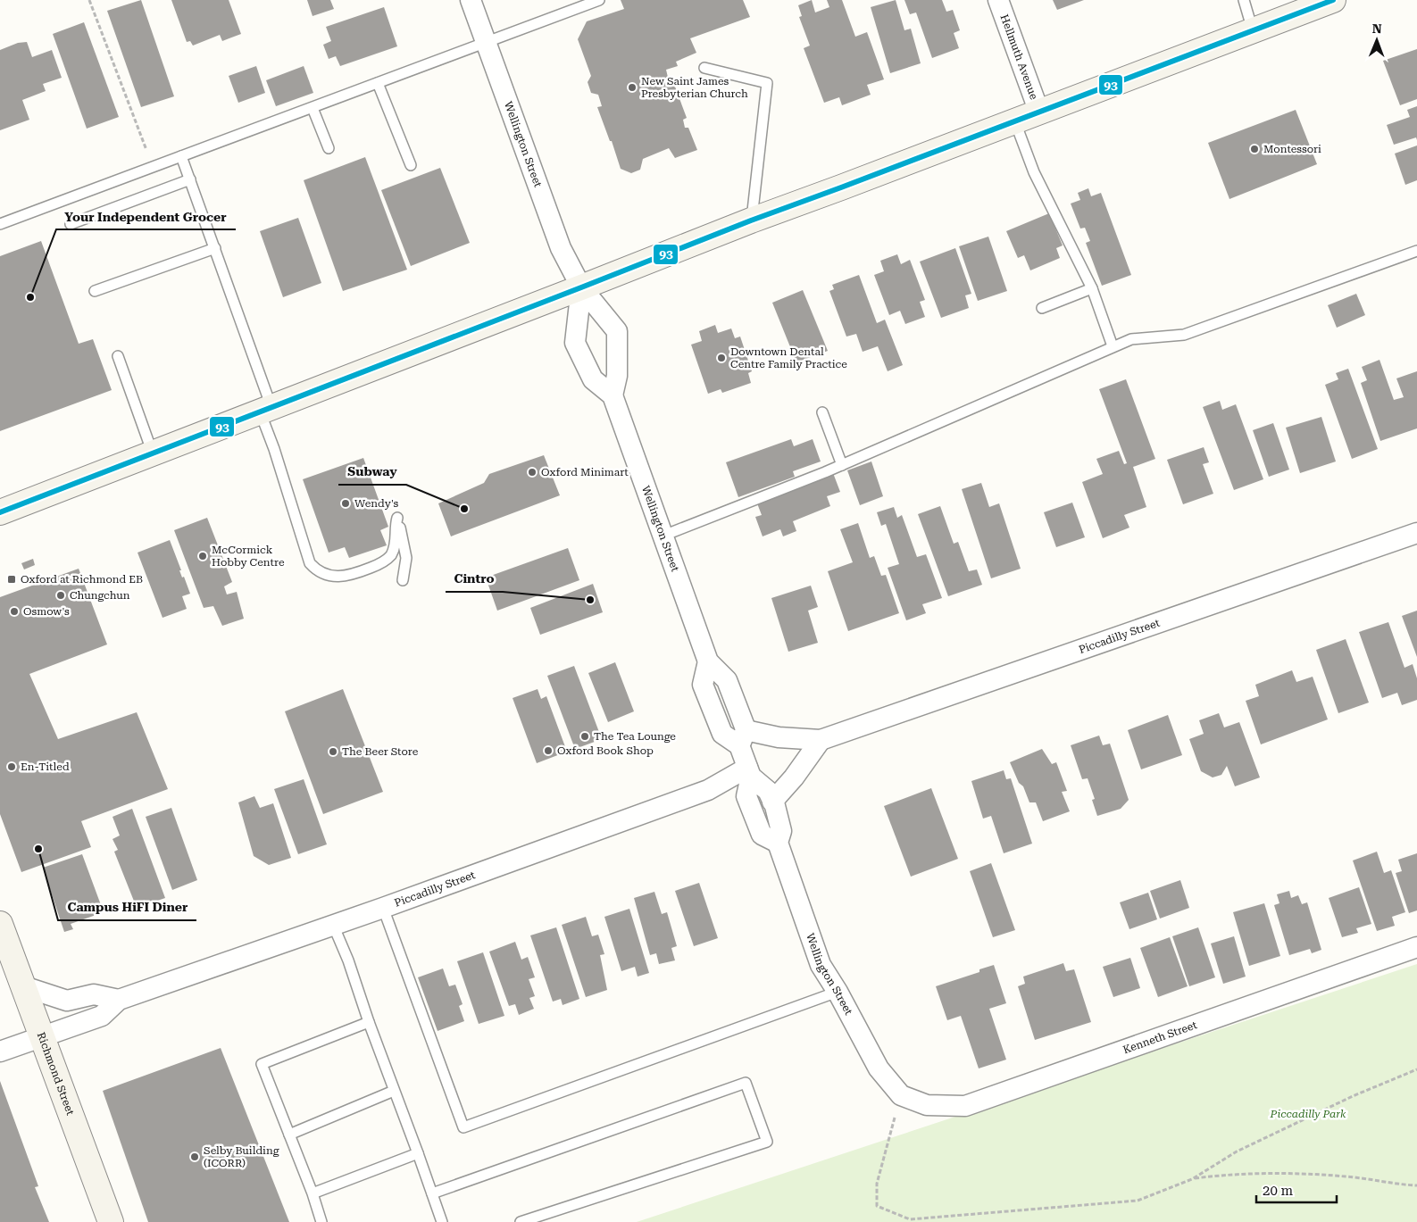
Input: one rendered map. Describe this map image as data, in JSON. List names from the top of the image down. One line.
{"streets":{"main road":["Richmond Street"],"street":["Hellmuth Avenue","Wellington Street","Piccadilly Street","Kenneth Street"]},"crossings":[["Wellington Street","Piccadilly Street"],["Wellington Street","Kenneth Street"],["Piccadilly Street","Richmond Street"]],"parks":["Piccadilly Park"],"places":{"other":["New Saint James Presbyterian Church","Montessori","Your Independent Grocer","Downtown Dental Centre Family Practice","Oxford Minimart","Wendy's","Subway","McCormick Hobby Centre","Chungchun","Cintro","Osmow's","The Tea Lounge","Oxford Book Shop","The Beer Store","En-Titled","Campus HiFI Diner","Selby Building (ICORR)"],"transit":["Oxford at Richmond EB"]},"lines":["transit line 93"],"scale_bar":"20 m","north":"top"}
